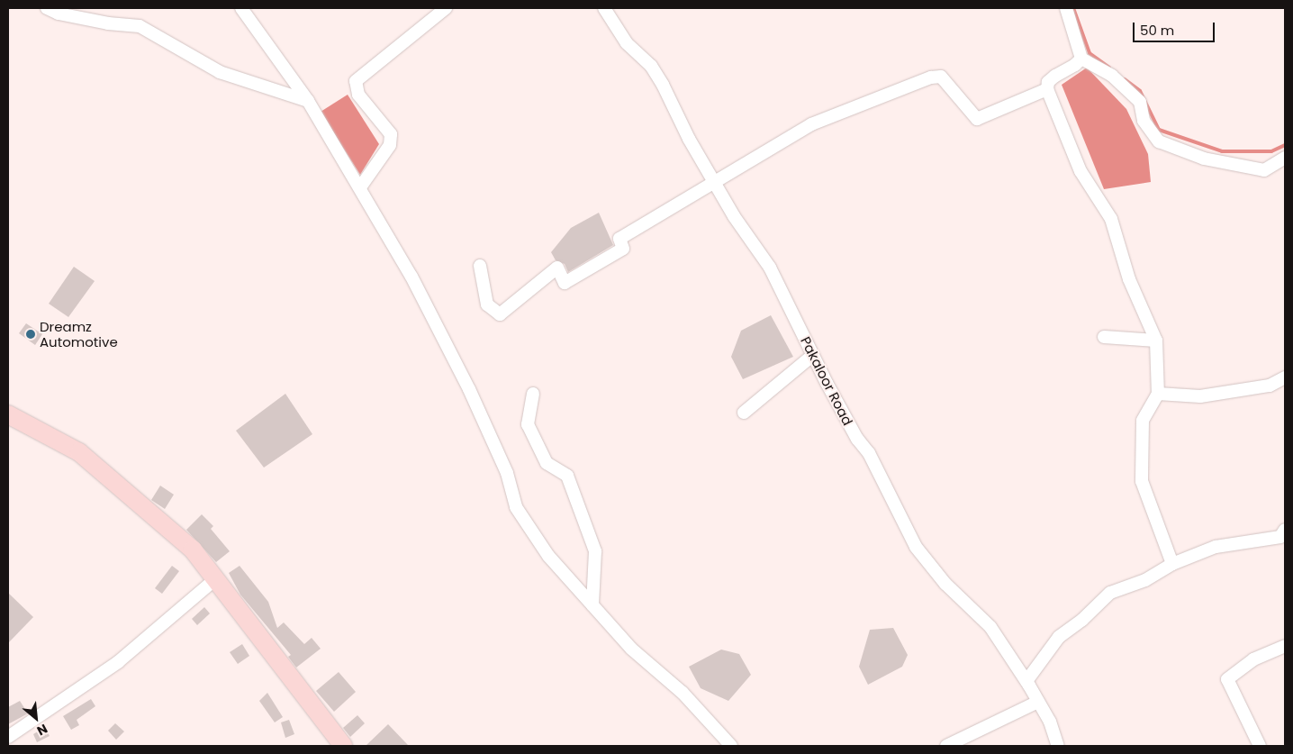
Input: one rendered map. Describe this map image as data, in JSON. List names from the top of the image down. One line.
{"streets":{"street":["Pakaloor Road"]},"places":["Dreamz Automotive"],"scale_bar":"50 m","north":"bottom right"}
